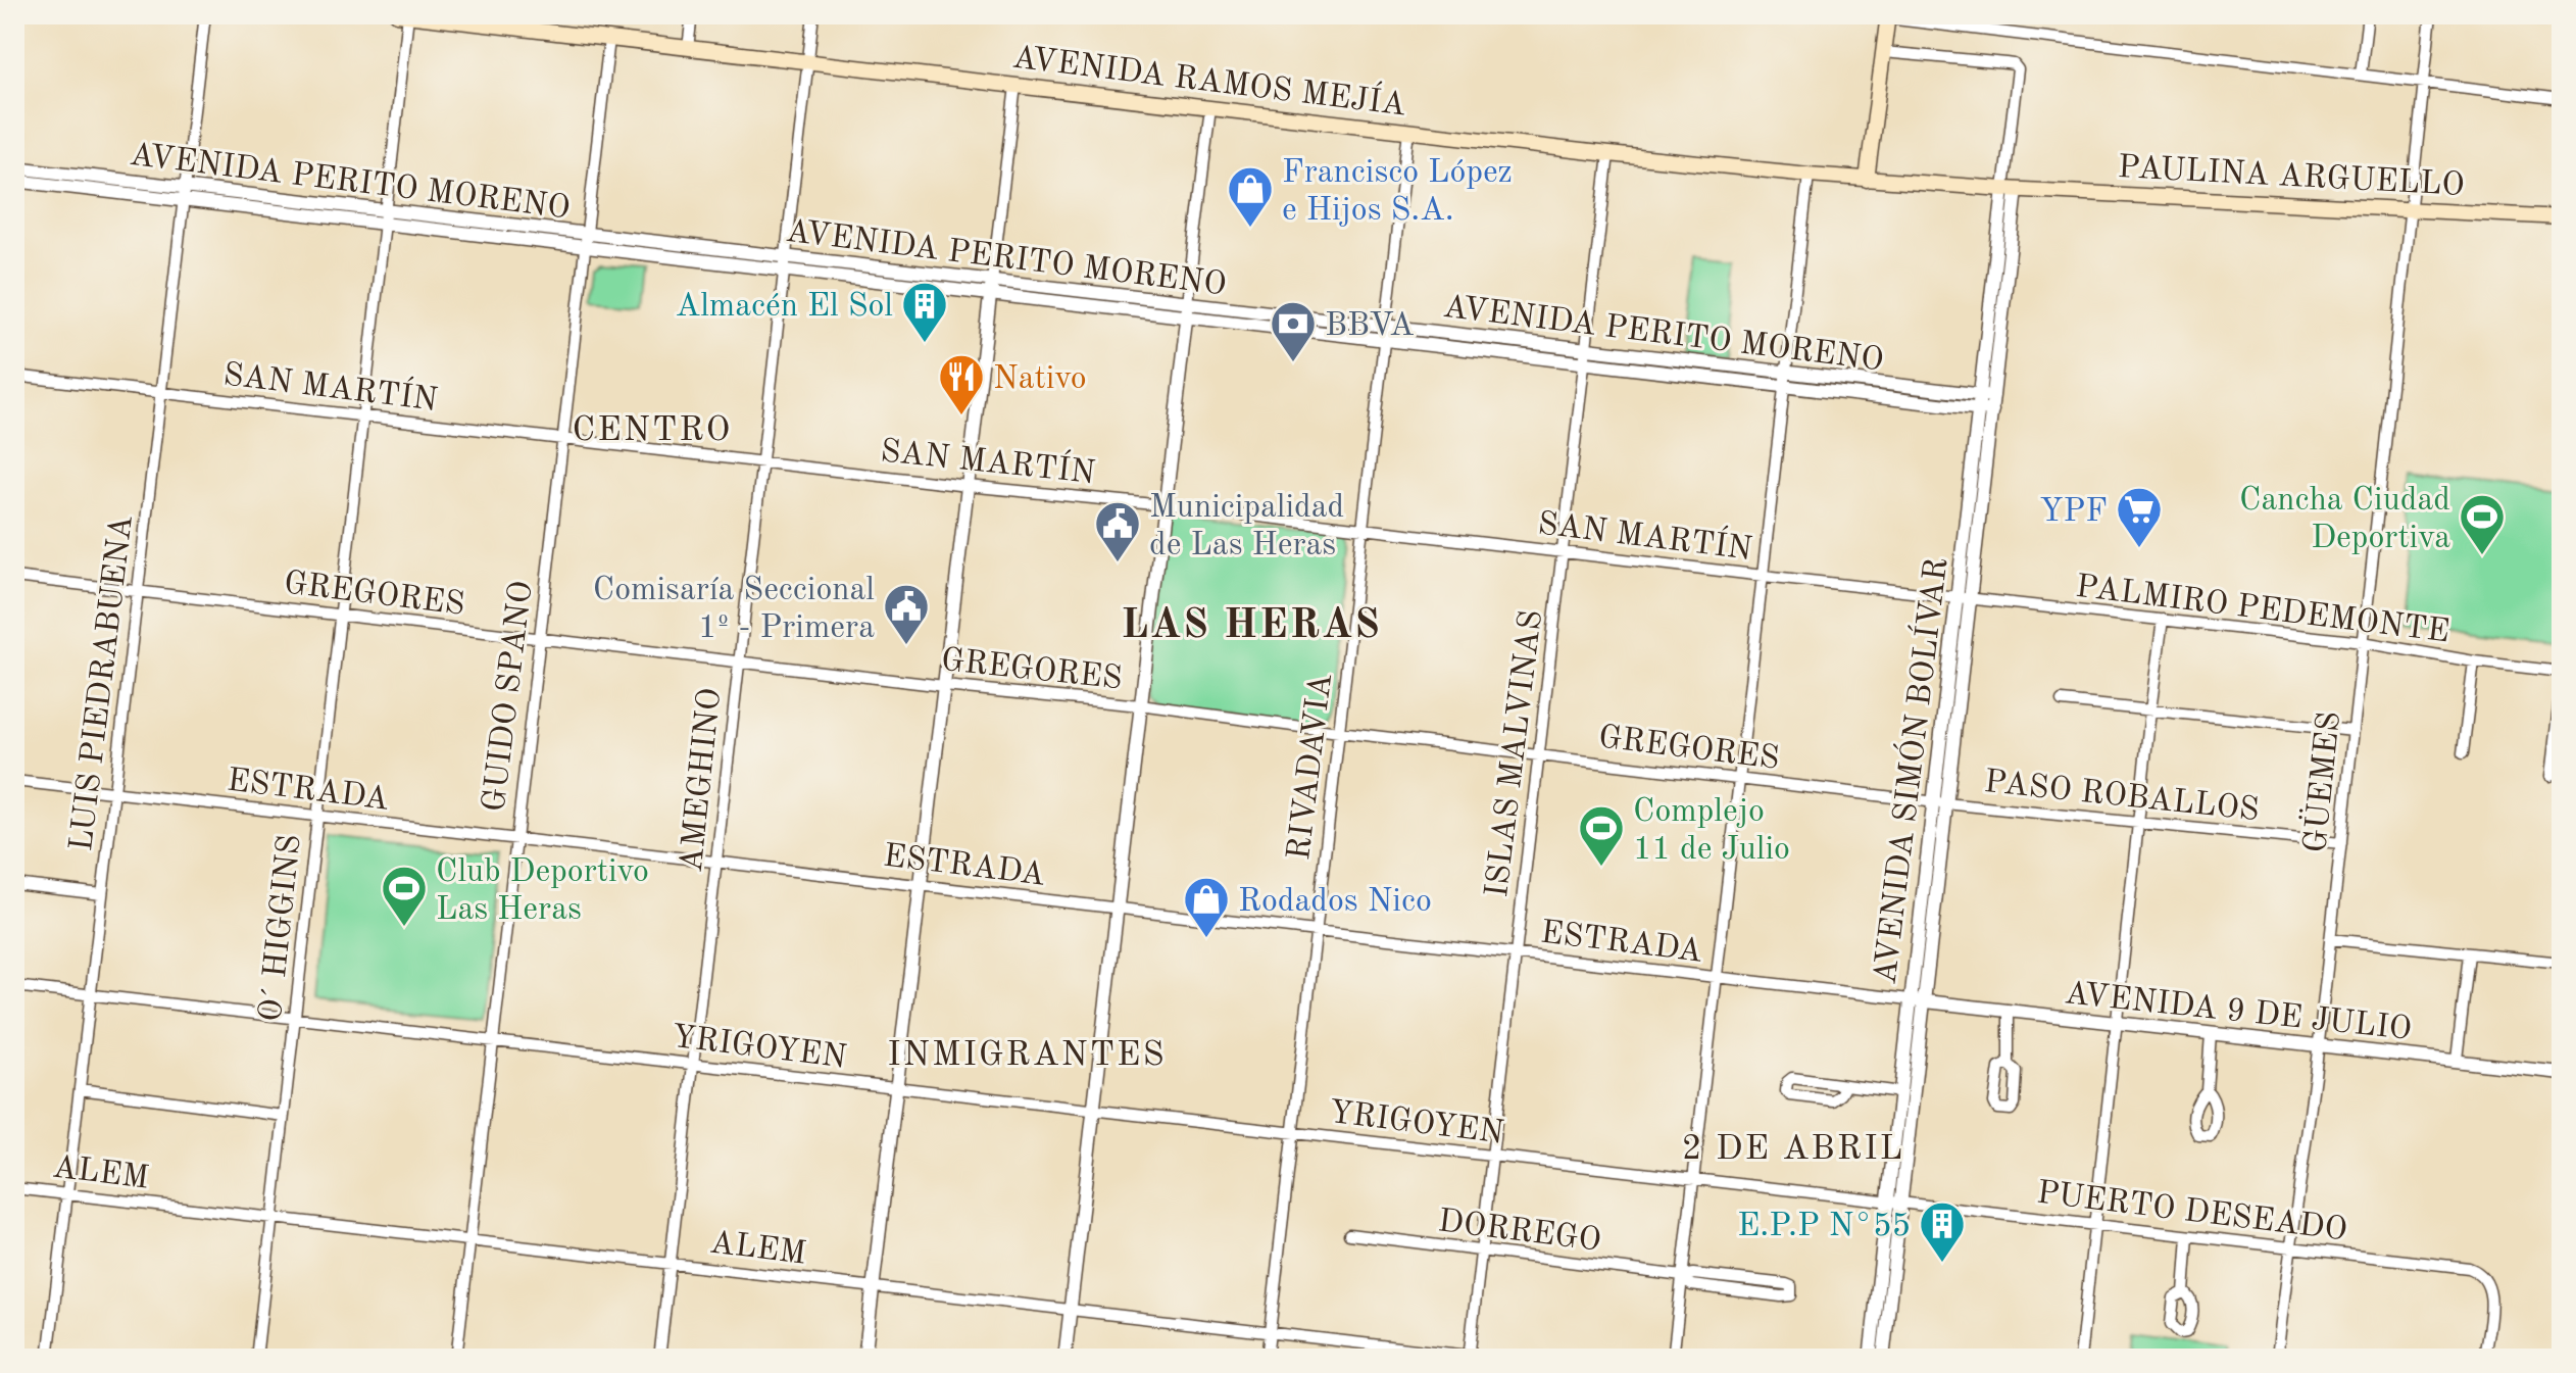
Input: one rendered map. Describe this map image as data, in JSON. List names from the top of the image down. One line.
{"streets":{"main road":["AVENIDA RAMOS MEJÍA","PAULINA ARGUELLO"],"street":["AVENIDA PERITO MORENO","SAN MARTÍN","GREGORES","PALMIRO PEDEMONTE","LUIS PIEDRABUENA","GUIDO SPANO","ISLAS MALVINAS","RIVADAVIA","AVENIDA SIMÓN BOLÍVAR","AMEGHINO","GÜEMES","ESTRADA","PASO ROBALLOS","O´ HIGGINS","AVENIDA 9 DE JULIO","YRIGOYEN","ALEM","PUERTO DESEADO","DORREGO"]},"crossings":[["AVENIDA RAMOS MEJÍA","PAULINA ARGUELLO"],["AVENIDA RAMOS MEJÍA","GUIDO SPANO"],["AVENIDA RAMOS MEJÍA","ISLAS MALVINAS"],["AVENIDA RAMOS MEJÍA","RIVADAVIA"],["AVENIDA RAMOS MEJÍA","AVENIDA SIMÓN BOLÍVAR"],["AVENIDA RAMOS MEJÍA","AMEGHINO"],["AVENIDA RAMOS MEJÍA","O´ HIGGINS"],["PAULINA ARGUELLO","AVENIDA SIMÓN BOLÍVAR"],["PAULINA ARGUELLO","GÜEMES"],["AVENIDA PERITO MORENO","LUIS PIEDRABUENA"],["AVENIDA PERITO MORENO","GUIDO SPANO"],["AVENIDA PERITO MORENO","ISLAS MALVINAS"],["AVENIDA PERITO MORENO","RIVADAVIA"],["AVENIDA PERITO MORENO","AVENIDA SIMÓN BOLÍVAR"],["AVENIDA PERITO MORENO","AMEGHINO"],["AVENIDA PERITO MORENO","O´ HIGGINS"],["SAN MARTÍN","PALMIRO PEDEMONTE"],["SAN MARTÍN","LUIS PIEDRABUENA"],["SAN MARTÍN","GUIDO SPANO"],["SAN MARTÍN","ISLAS MALVINAS"],["SAN MARTÍN","RIVADAVIA"],["SAN MARTÍN","AVENIDA SIMÓN BOLÍVAR"],["SAN MARTÍN","AMEGHINO"],["SAN MARTÍN","O´ HIGGINS"],["GREGORES","LUIS PIEDRABUENA"],["GREGORES","GUIDO SPANO"],["GREGORES","ISLAS MALVINAS"],["GREGORES","RIVADAVIA"],["GREGORES","AVENIDA SIMÓN BOLÍVAR"],["GREGORES","AMEGHINO"],["GREGORES","PASO ROBALLOS"],["GREGORES","O´ HIGGINS"],["PALMIRO PEDEMONTE","AVENIDA SIMÓN BOLÍVAR"],["PALMIRO PEDEMONTE","GÜEMES"],["LUIS PIEDRABUENA","ESTRADA"],["LUIS PIEDRABUENA","YRIGOYEN"],["LUIS PIEDRABUENA","ALEM"],["GUIDO SPANO","ESTRADA"],["GUIDO SPANO","YRIGOYEN"],["GUIDO SPANO","ALEM"],["ISLAS MALVINAS","ESTRADA"],["ISLAS MALVINAS","YRIGOYEN"],["ISLAS MALVINAS","ALEM"],["ISLAS MALVINAS","DORREGO"],["RIVADAVIA","ESTRADA"],["RIVADAVIA","YRIGOYEN"],["RIVADAVIA","ALEM"],["AVENIDA SIMÓN BOLÍVAR","ESTRADA"],["AVENIDA SIMÓN BOLÍVAR","PASO ROBALLOS"],["AVENIDA SIMÓN BOLÍVAR","AVENIDA 9 DE JULIO"],["AVENIDA SIMÓN BOLÍVAR","YRIGOYEN"],["AVENIDA SIMÓN BOLÍVAR","PUERTO DESEADO"],["AMEGHINO","ESTRADA"],["AMEGHINO","YRIGOYEN"],["AMEGHINO","ALEM"],["GÜEMES","PASO ROBALLOS"],["GÜEMES","AVENIDA 9 DE JULIO"],["GÜEMES","PUERTO DESEADO"],["ESTRADA","O´ HIGGINS"],["ESTRADA","AVENIDA 9 DE JULIO"],["O´ HIGGINS","YRIGOYEN"],["O´ HIGGINS","ALEM"],["YRIGOYEN","PUERTO DESEADO"]],"districts":["CENTRO","LAS HERAS","INMIGRANTES","2 DE ABRIL"],"places":{"shop":["Francisco López e Hijos S.A.","Rodados Nico"],"building":["Almacén El Sol","E.P.P N°55"],"bank":["BBVA"],"restaurant":["Nativo"],"supermarket":["YPF"],"sports":["Cancha Ciudad Deportiva","Complejo 11 de Julio","Club Deportivo Las Heras"],"public building":["Municipalidad de Las Heras","Comisaría Seccional 1º - Primera"]}}
